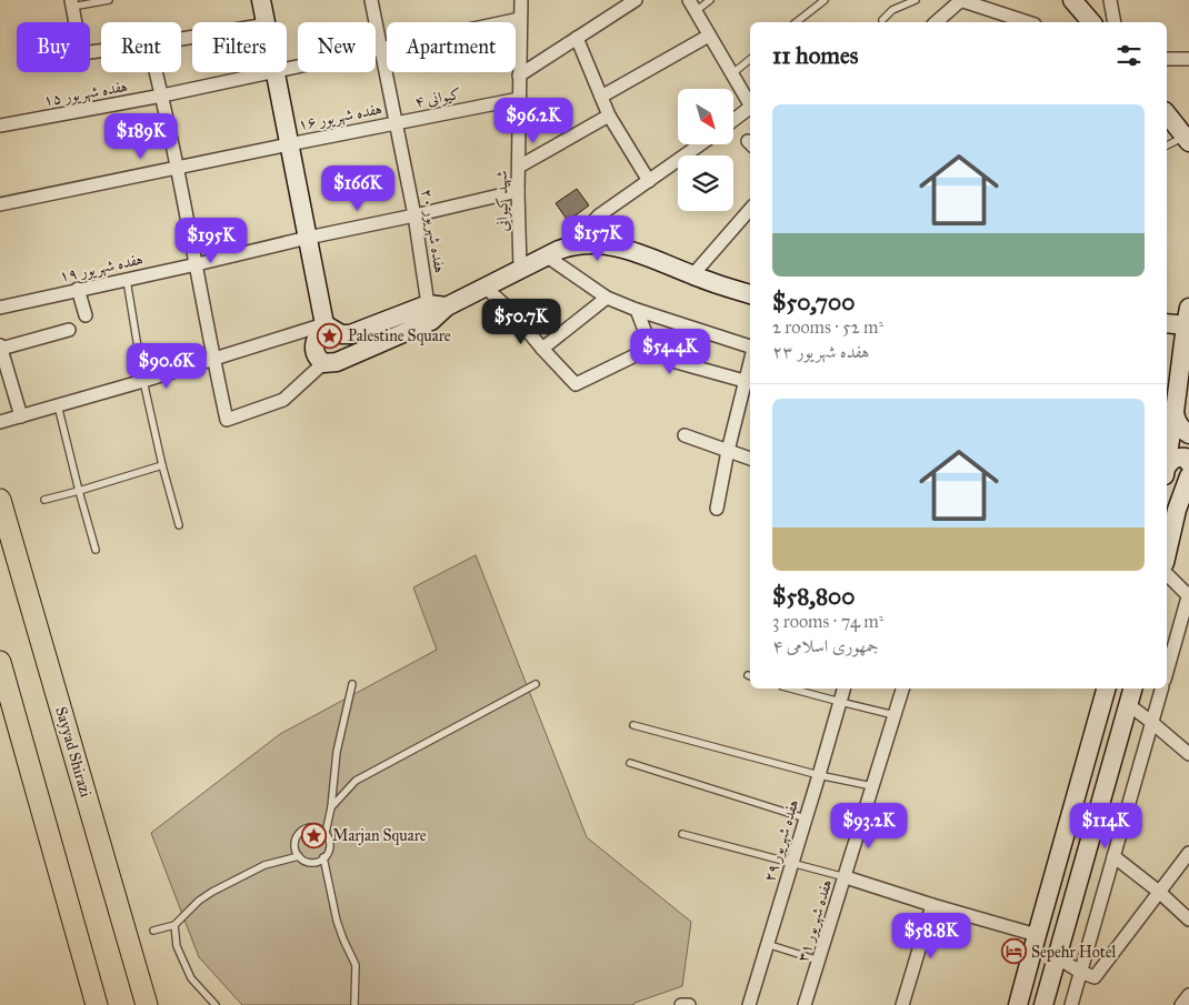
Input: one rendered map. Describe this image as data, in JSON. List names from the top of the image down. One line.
{"streets":{"main road":["Sayyad Shirazi"],"street":["هفده شهریور ۱۵","کیوانی ۴","هفده شهریور ۱۶","شهید کیوانی","هفده شهریور ۲۰","هفده شهریور ۱۹","هفده شهریور ۲۹","هفده شهریور ۳۱"]},"crossings":[["هفده شهریور ۱۵","شهید کیوانی"],["هفده شهریور ۱۵","هفده شهریور ۲۰"],["کیوانی ۴","هفده شهریور ۱۶"],["کیوانی ۴","شهید کیوانی"],["کیوانی ۴","هفده شهریور ۲۰"],["هفده شهریور ۱۶","هفده شهریور ۲۰"],["شهید کیوانی","هفده شهریور ۱۹"],["هفده شهریور ۲۰","هفده شهریور ۱۹"]],"places":{"place":["Palestine Square","Marjan Square"],"hotel":["Sepehr Hotel"]},"north":"bottom right","page":{"chip":["Buy","Rent","Filters","New","Apartment"],"heading":"11 homes","list":[{"name":"$50,700","note":"2 rooms · 52 m² · هفده شهریور ۲۳"},{"name":"$58,800","note":"3 rooms · 74 m² · جمهوری اسلامی ۴"}],"price":["$96.2K","$189K","$166K","$157K","$195K","$50.7K","$54.4K","$90.6K","$93.2K","$114K","$58.8K"]}}
